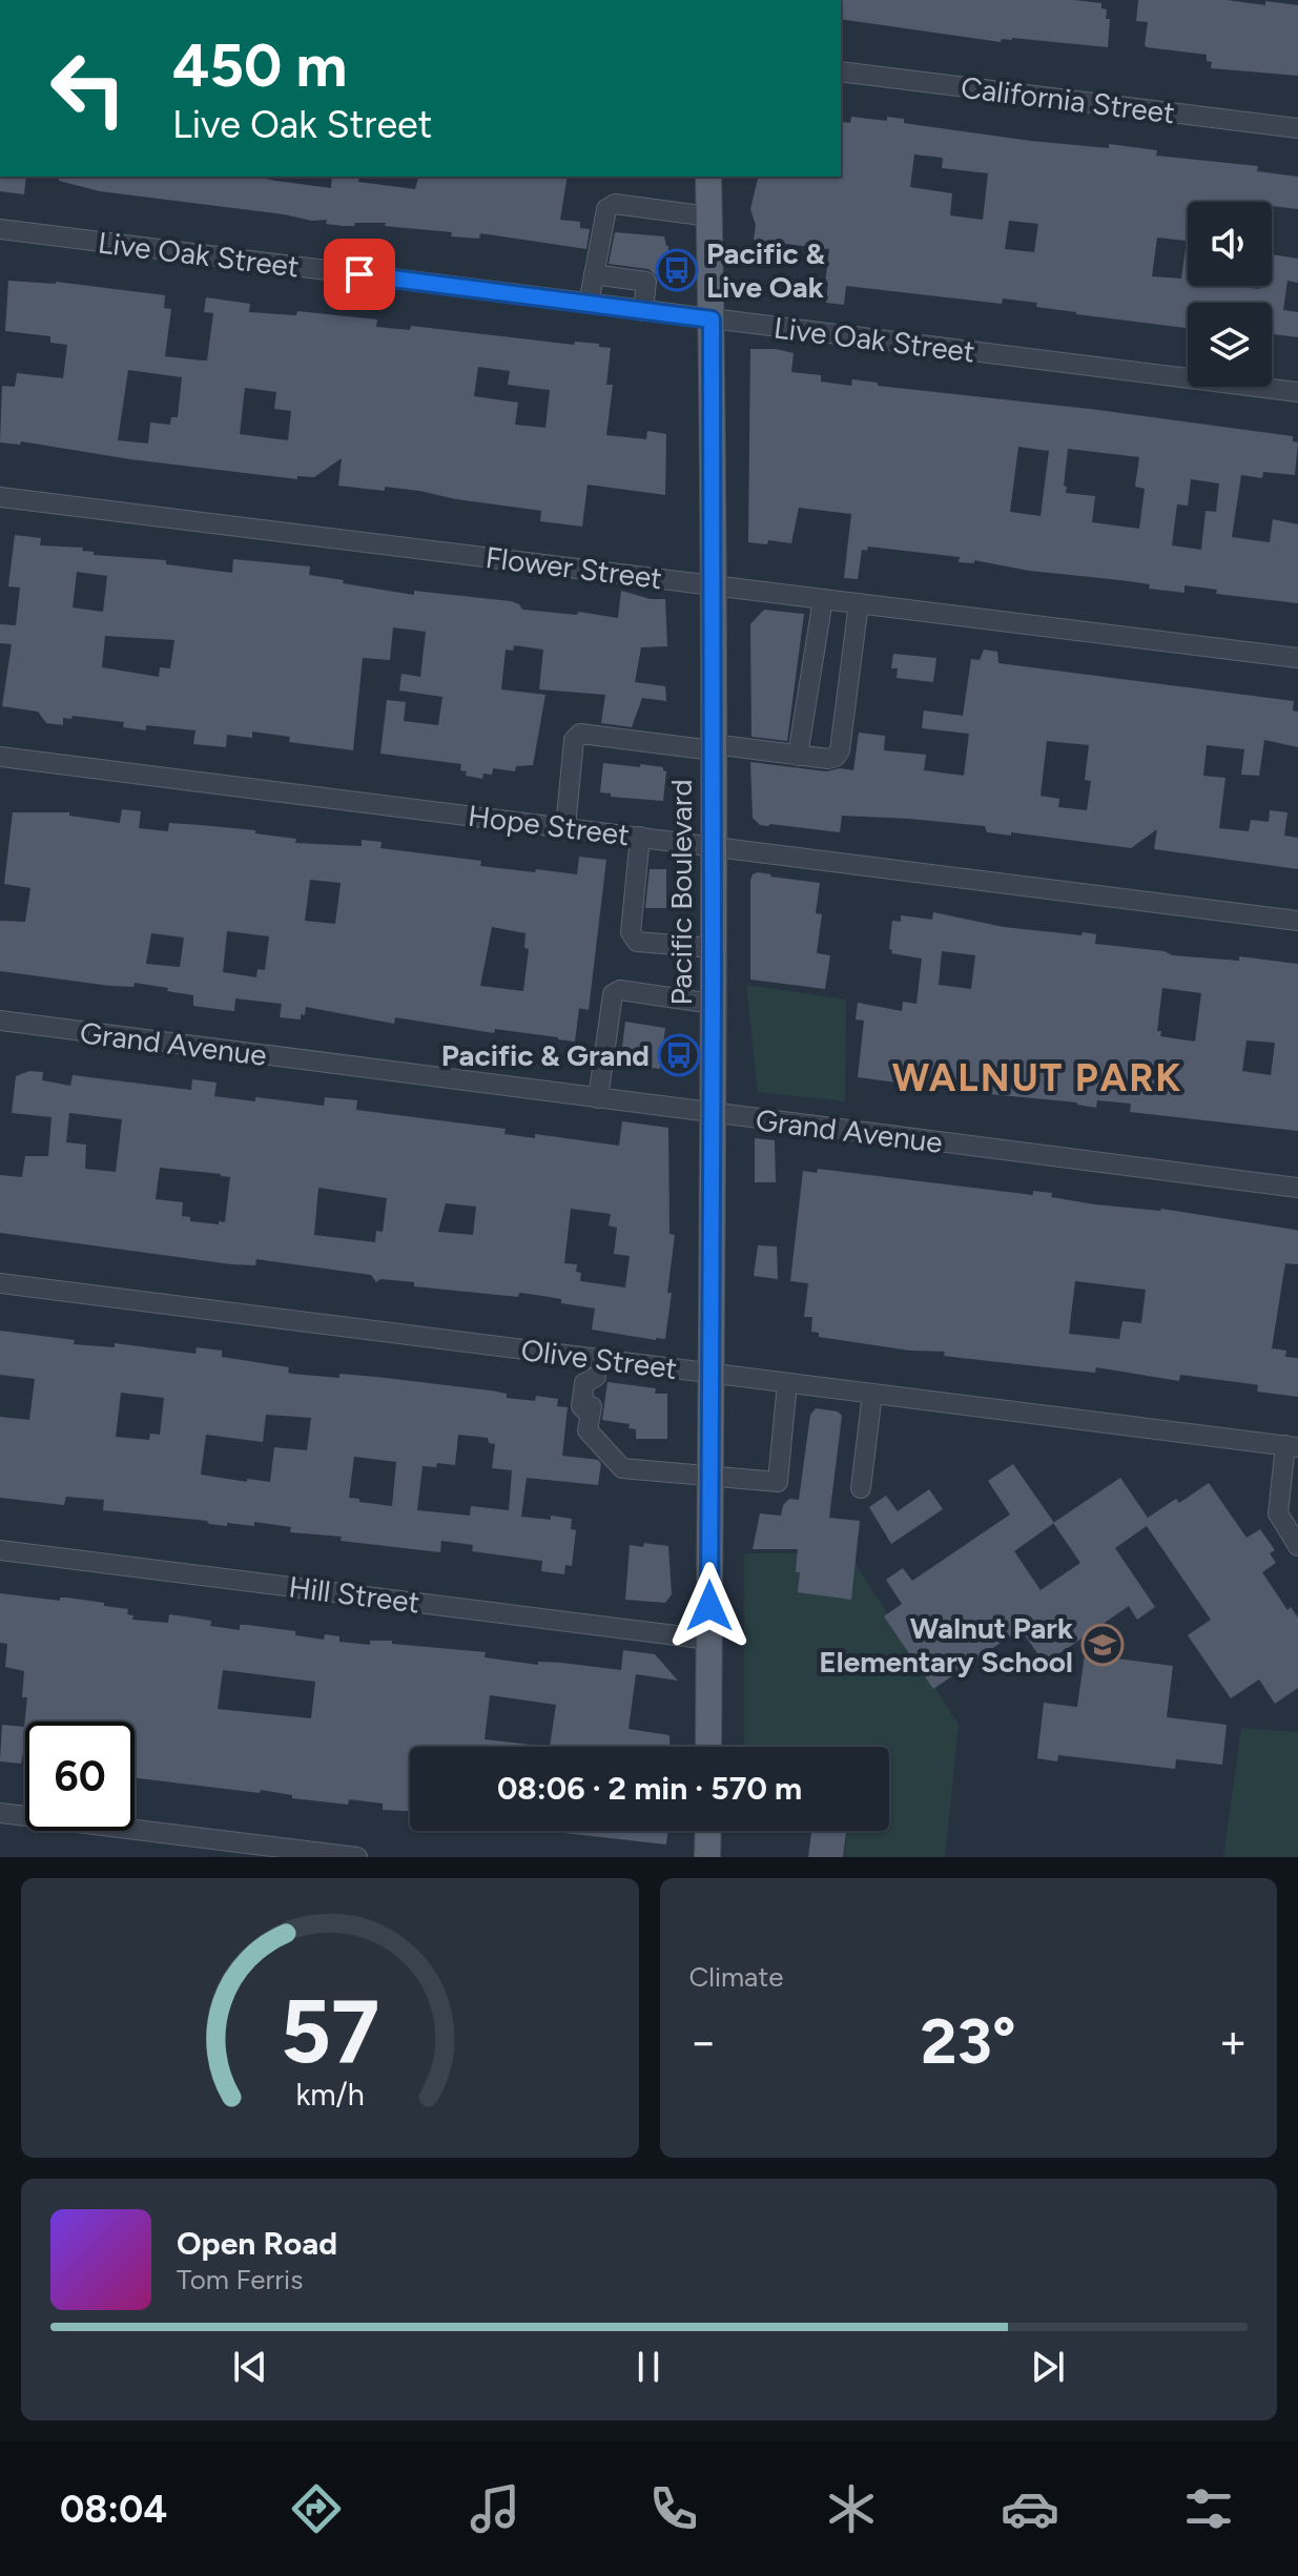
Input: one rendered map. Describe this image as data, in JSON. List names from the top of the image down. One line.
{"streets":{"main road":["Pacific Boulevard"],"street":["California Street","Live Oak Street","Flower Street","Hope Street","Grand Avenue","Olive Street","Hill Street"]},"crossings":[["Live Oak Street","Pacific Boulevard"],["Flower Street","Pacific Boulevard"],["Hope Street","Pacific Boulevard"],["Pacific Boulevard","Grand Avenue"],["Pacific Boulevard","Olive Street"],["Pacific Boulevard","Hill Street"]],"districts":["WALNUT PARK"],"places":{"bus stop":["Pacific & Live Oak","Pacific & Grand"],"school or university":["Walnut Park Elementary School"]},"page":{"turn":["450 m","Live Oak Street"],"limit":"60","trip":"08:06 · 2 min · 570 m","tile":"Climate","heat":["−","23°","+"],"song":["Open Road","Tom Ferris"],"tabs":"08:04","gauge":["57","km/h"]}}
